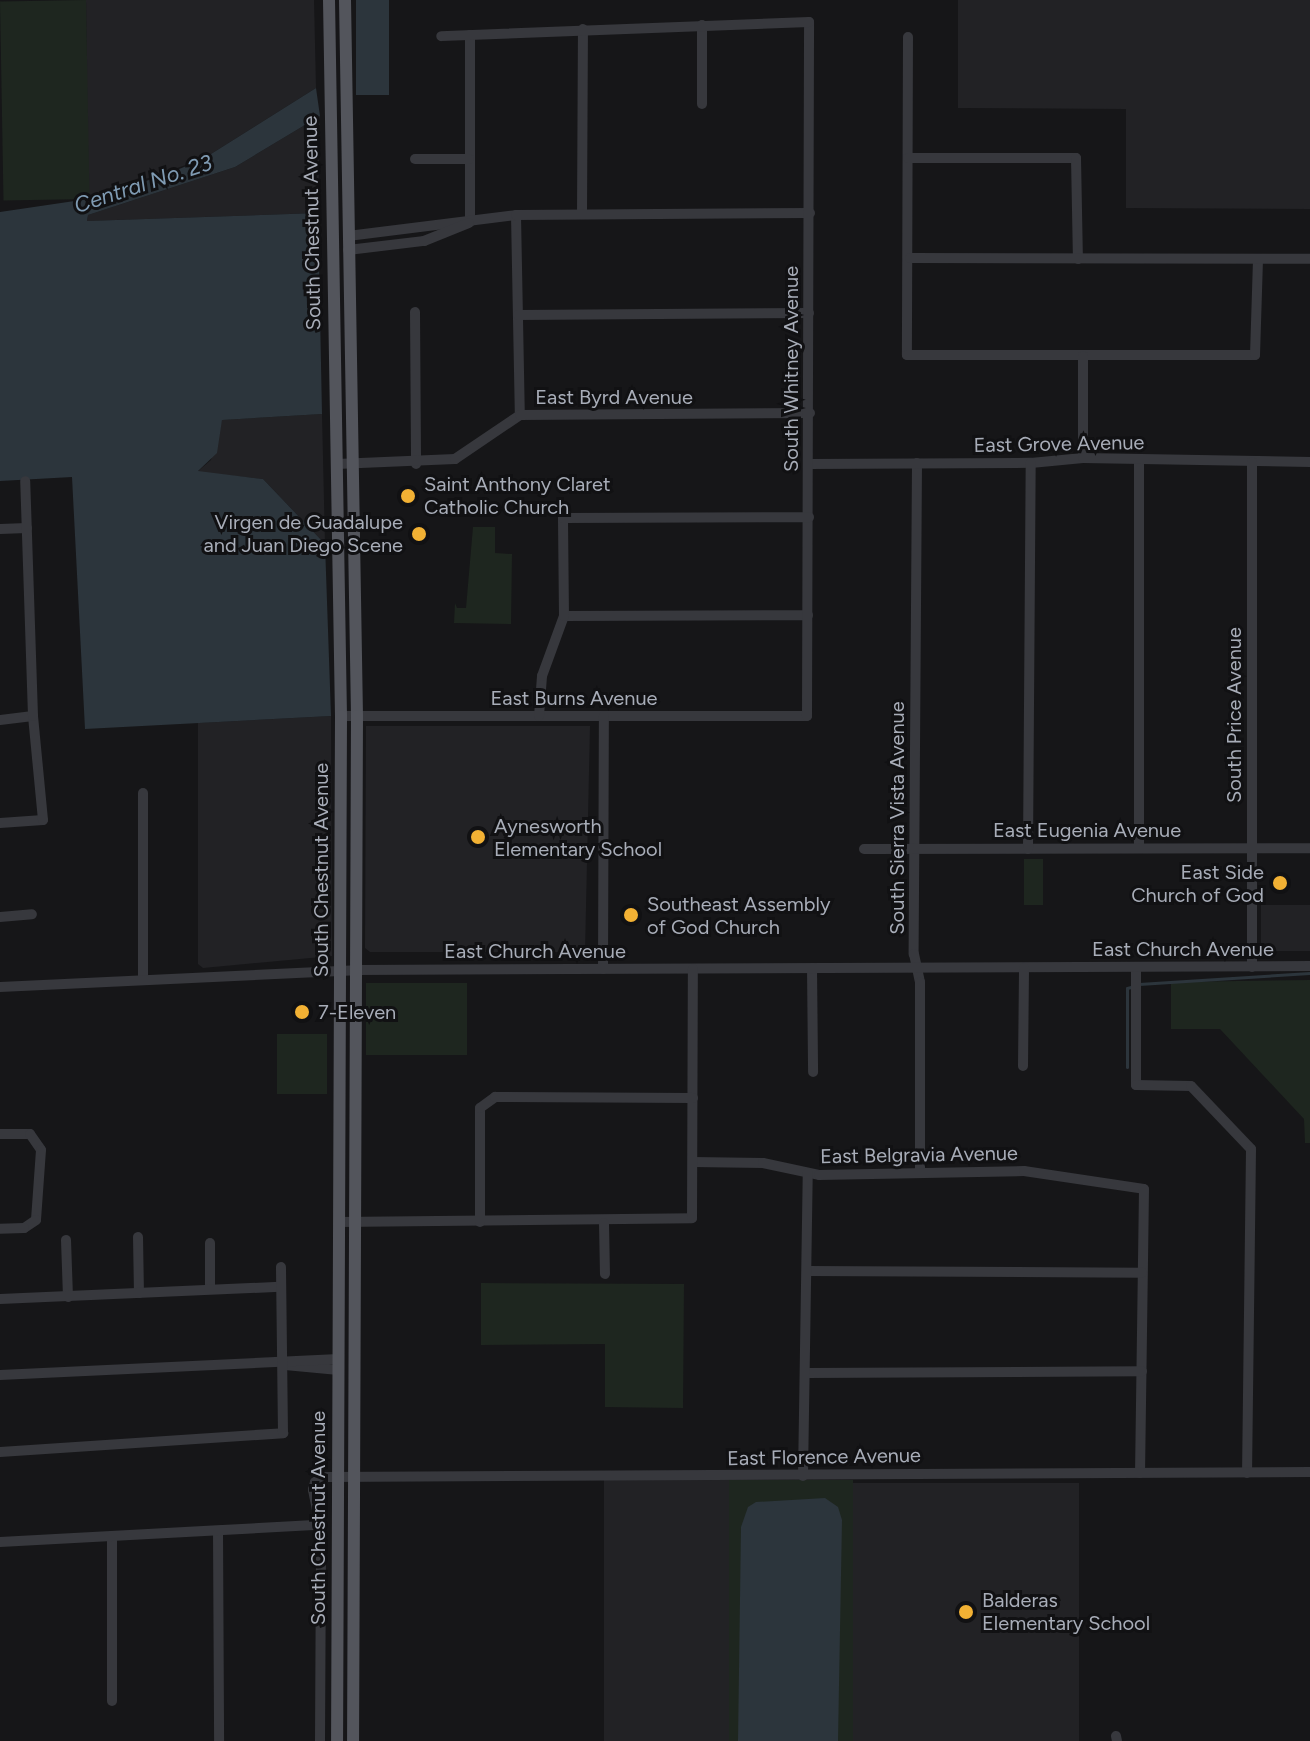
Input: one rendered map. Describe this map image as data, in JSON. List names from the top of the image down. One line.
{"streets":{"main road":["South Chestnut Avenue"],"street":["South Whitney Avenue","East Byrd Avenue","East Grove Avenue","East Burns Avenue","South Price Avenue","South Sierra Vista Avenue","East Eugenia Avenue","East Church Avenue","East Belgravia Avenue","East Florence Avenue"]},"crossings":[["South Chestnut Avenue","East Byrd Avenue"],["South Chestnut Avenue","East Burns Avenue"],["South Chestnut Avenue","East Church Avenue"],["South Chestnut Avenue","East Florence Avenue"],["South Whitney Avenue","East Byrd Avenue"],["South Whitney Avenue","East Grove Avenue"],["South Whitney Avenue","East Burns Avenue"],["East Grove Avenue","South Price Avenue"],["East Grove Avenue","South Sierra Vista Avenue"],["South Price Avenue","East Eugenia Avenue"],["South Price Avenue","East Church Avenue"],["South Sierra Vista Avenue","East Eugenia Avenue"],["South Sierra Vista Avenue","East Church Avenue"],["South Sierra Vista Avenue","East Belgravia Avenue"]],"water":["Central No. 23"],"places":["Saint Anthony Claret Catholic Church","Virgen de Guadalupe and Juan Diego Scene","Aynesworth Elementary School","East Side Church of God","Southeast Assembly of God Church","7-Eleven","Balderas Elementary School"]}
